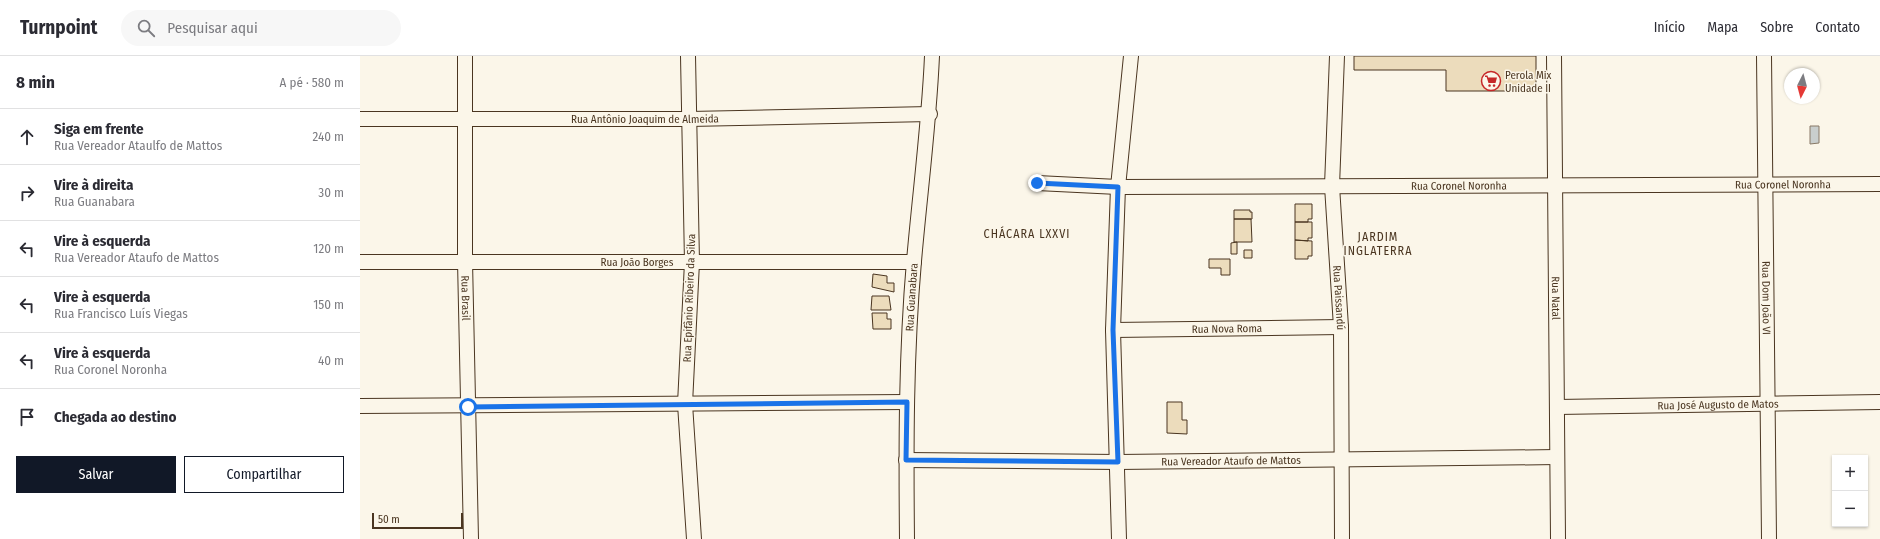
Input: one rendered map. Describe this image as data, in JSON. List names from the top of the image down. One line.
{"streets":{"street":["Rua Antônio Joaquim de Almeida","Rua Coronel Noronha","Rua João Borges","Rua Guanabara","Rua Paissandú","Rua Brasil","Rua Epifânio Ribeiro da Silva","Rua Natal","Rua Dom João VI","Rua Nova Roma","Rua José Augusto de Matos","Rua Vereador Ataufo de Mattos"]},"crossings":[["Rua Antônio Joaquim de Almeida","Rua Guanabara"],["Rua Antônio Joaquim de Almeida","Rua Brasil"],["Rua Antônio Joaquim de Almeida","Rua Epifânio Ribeiro da Silva"],["Rua Coronel Noronha","Rua Paissandú"],["Rua Coronel Noronha","Rua Natal"],["Rua Coronel Noronha","Rua Dom João VI"],["Rua João Borges","Rua Guanabara"],["Rua João Borges","Rua Brasil"],["Rua João Borges","Rua Epifânio Ribeiro da Silva"],["Rua Guanabara","Rua Vereador Ataufo de Mattos"],["Rua Paissandú","Rua Nova Roma"],["Rua Paissandú","Rua Vereador Ataufo de Mattos"],["Rua Natal","Rua José Augusto de Matos"],["Rua Natal","Rua Vereador Ataufo de Mattos"],["Rua Dom João VI","Rua José Augusto de Matos"]],"districts":["CHÁCARA LXXVI","JARDIM INGLATERRA"],"places":{"supermarket":["Perola Mix Unidade II"]},"scale_bar":"50 m","north":"bottom","page":{"header":"Turnpoint","search":"Pesquisar aqui","nav":["Início","Mapa","Sobre","Contato"],"heading":["8 min","A pé · 580 m"],"list":[["Siga em frente","Rua Vereador Ataulfo de Mattos","240 m"],["Vire à direita","Rua Guanabara","30 m"],["Vire à esquerda","Rua Vereador Ataufo de Mattos","120 m"],["Vire à esquerda","Rua Francisco Luís Viegas","150 m"],["Vire à esquerda","Rua Coronel Noronha","40 m"],"Chegada ao destino"],"buttons":["Salvar","Compartilhar"],"map_buttons":["+","−"],"scale":"50 m"}}
